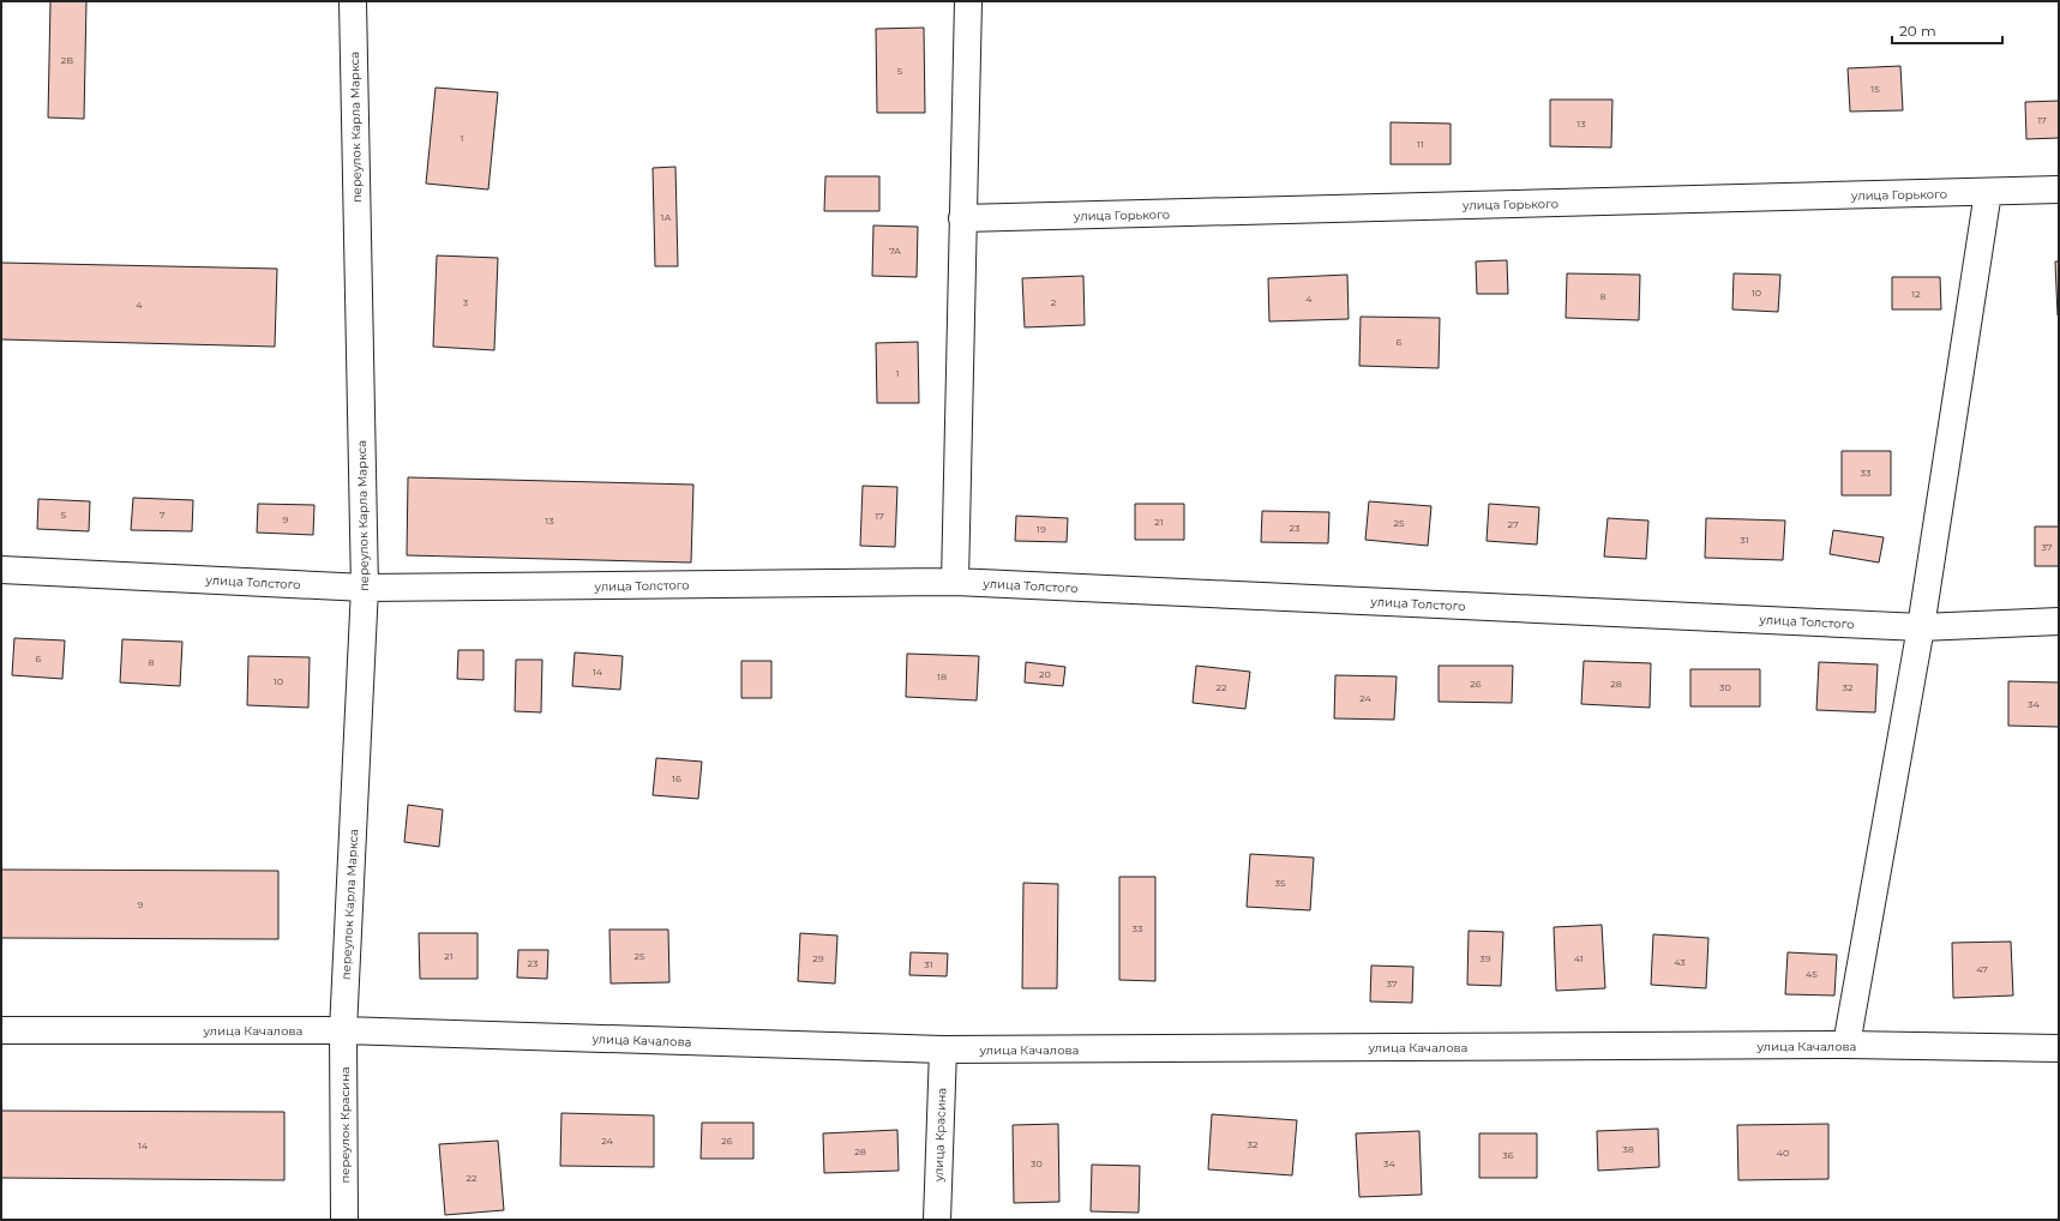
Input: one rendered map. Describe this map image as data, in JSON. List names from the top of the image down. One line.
{"streets":{"street":["переулок Карла Маркса","улица Горького","улица Толстого","улица Качалова","переулок Красина","улица Красина"]},"crossings":[["переулок Карла Маркса","улица Толстого"],["переулок Карла Маркса","улица Качалова"],["переулок Карла Маркса","переулок Красина"],["улица Качалова","переулок Красина"],["улица Качалова","улица Красина"]],"house_numbers":["2В","5","15","17","13","1","11","1А","7А","10","12","8","4","3","2","4","6","1","33","5","7","17","9","13","21","25","27","23","19","31","37","6","8","14","20","18","10","26","28","22","30","32","24","34","16","35","9","33","21","25","29","39","41","43","23","31","47","45","37","24","26","32","14","38","28","40","36","30","34","22"],"scale_bar":"20 m"}
